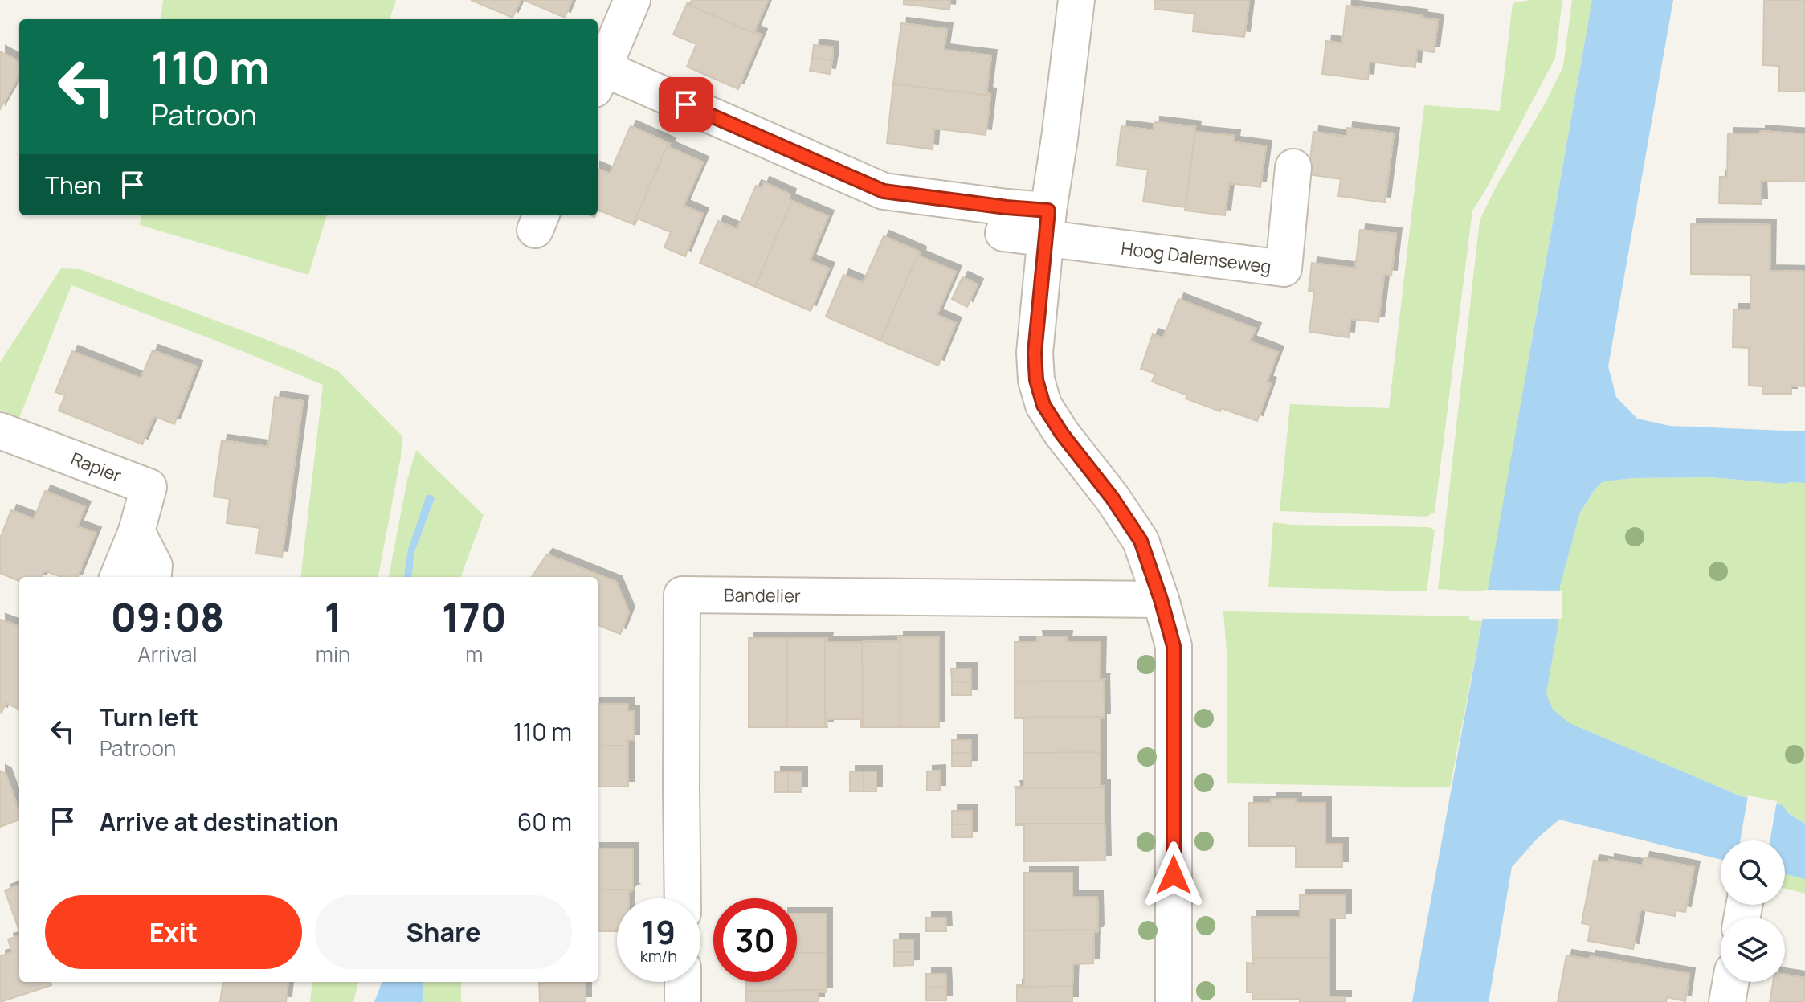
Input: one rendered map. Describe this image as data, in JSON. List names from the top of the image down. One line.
{"streets":{"street":["Hoog Dalemseweg","Rapier","Bandelier"]},"page":{"turn":["110 m","Patroon"],"then":"Then","eta":["09:08","Arrival","1","min","170","m"],"list":[{"name":"Turn left","note":"Patroon","value":"110 m"},{"name":"Arrive at destination","value":"60 m"}],"buttons":["Exit","Share"],"speed":"19 km/h","limit":"30"}}
